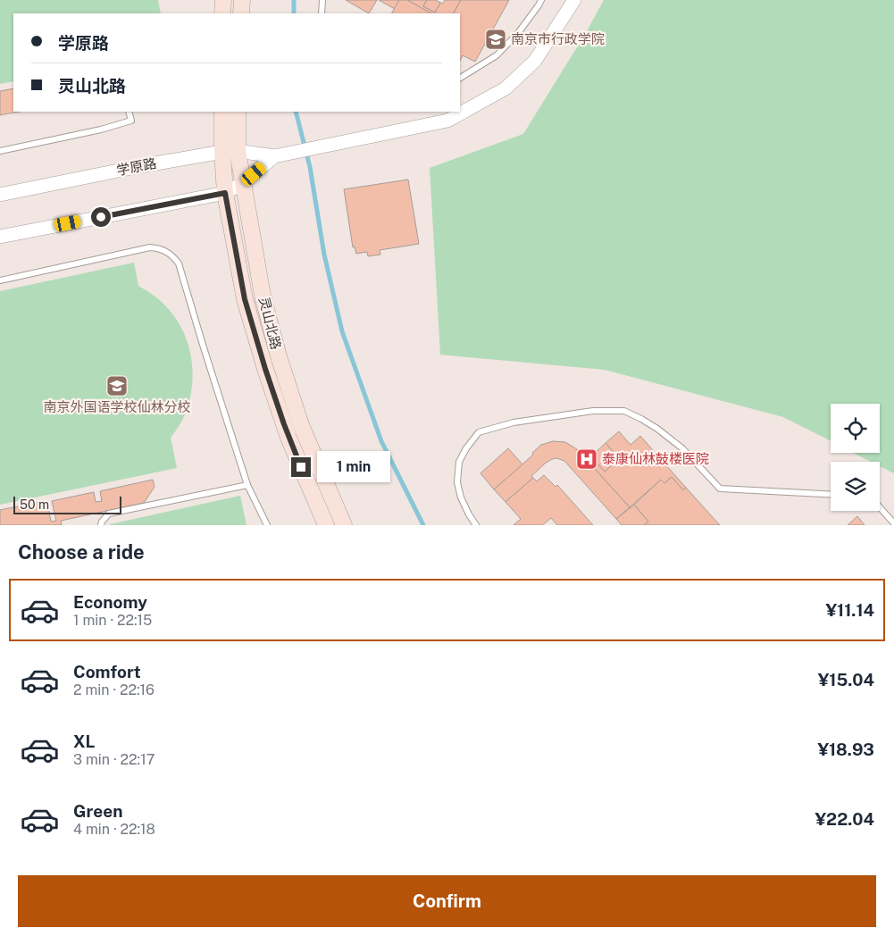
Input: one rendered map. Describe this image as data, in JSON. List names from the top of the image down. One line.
{"streets":{"main road":["灵山北路"],"street":["学原路"]},"crossings":[["学原路","灵山北路"]],"places":{"school or university":["南京市行政学院","南京外国语学校仙林分校"],"hospital":["泰康仙林鼓楼医院"]},"scale_bar":"50 m","page":{"banner":["学原路","灵山北路"],"bubble":"1 min","scale":"50 m","heading":"Choose a ride","list":[{"name":"Economy","note":"1 min · 22:15","value":"¥11.14"},{"name":"Comfort","note":"2 min · 22:16","value":"¥15.04"},{"name":"XL","note":"3 min · 22:17","value":"¥18.93"},{"name":"Green","note":"4 min · 22:18","value":"¥22.04"}],"buttons":"Confirm"}}
